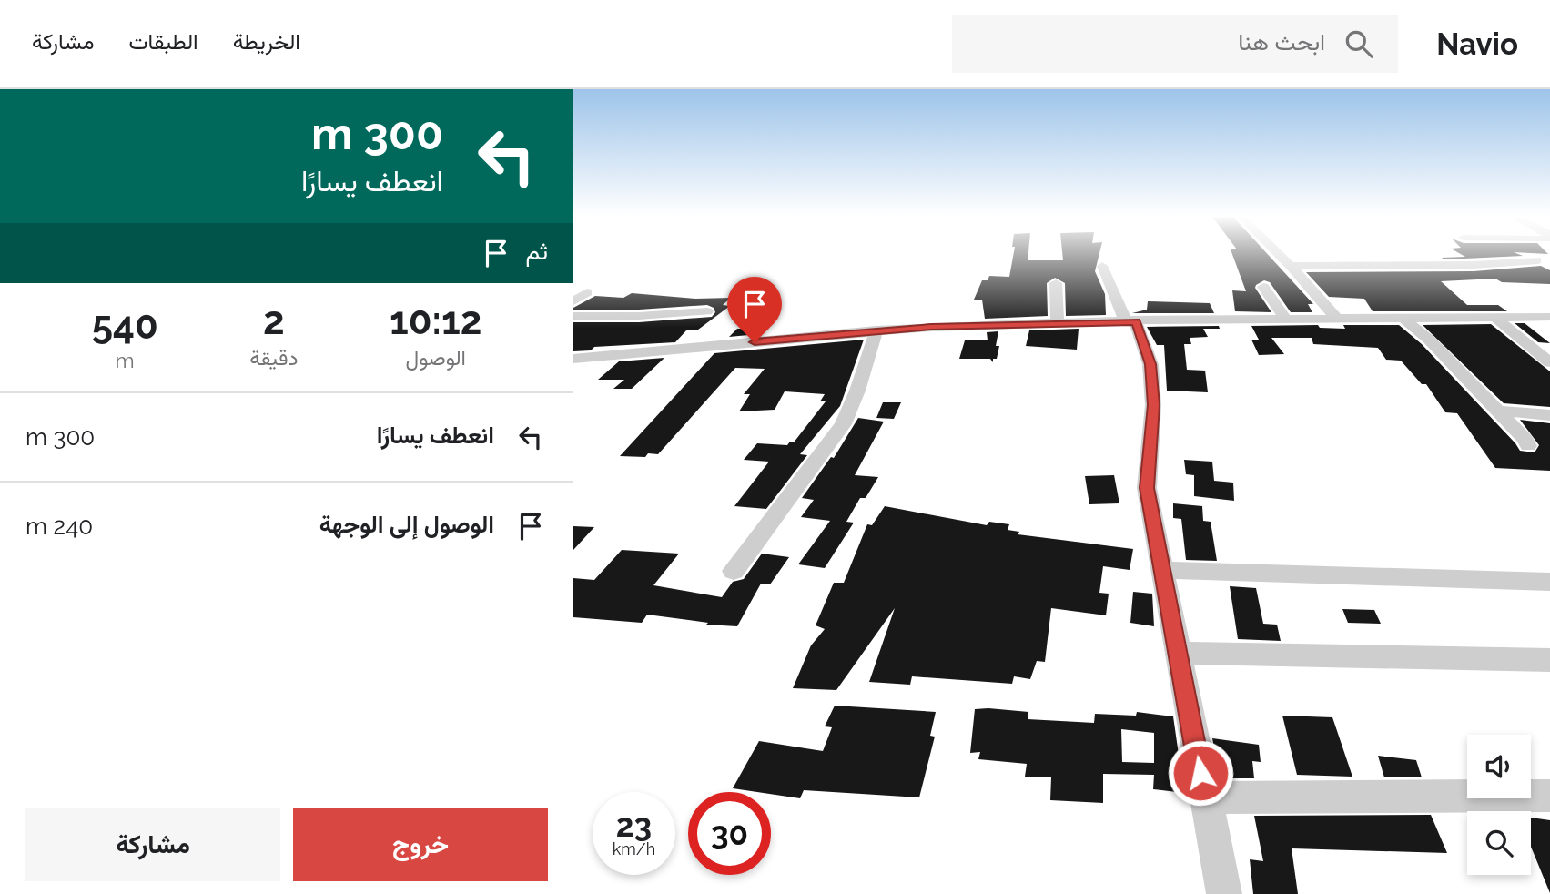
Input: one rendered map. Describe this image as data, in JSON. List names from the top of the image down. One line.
{"page":{"header":"Navio","search":"ابحث هنا","nav":["الخريطة","الطبقات","مشاركة"],"turn":["300 m","انعطف يسارًا"],"then":"ثم","eta":["10:12","الوصول","2","دقيقة","540","m"],"list":[{"name":"انعطف يسارًا","value":"300 m"},{"name":"الوصول إلى الوجهة","value":"240 m"}],"speed":"23 km/h","limit":"30","buttons":["خروج","مشاركة"]}}
